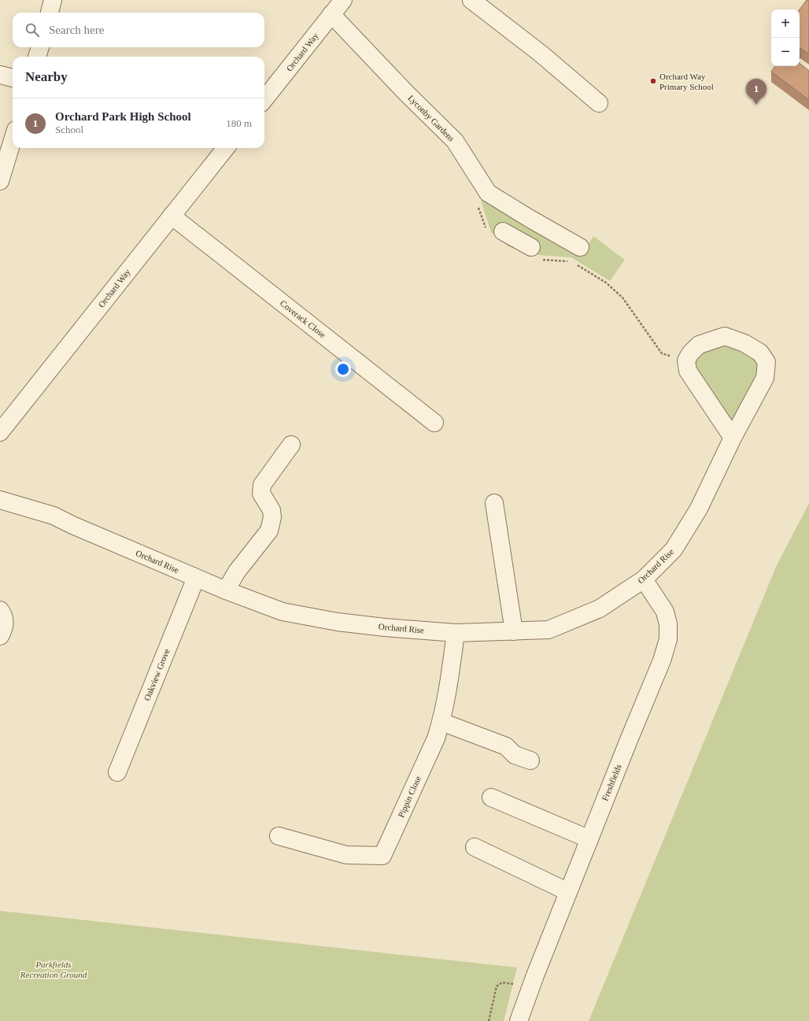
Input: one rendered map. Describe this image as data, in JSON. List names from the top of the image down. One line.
{"streets":{"street":["Orchard Way","Lyconby Gardens","Coverack Close","Orchard Rise","Oakview Grove","Freshfields","Pippin Close"]},"crossings":[["Orchard Way","Lyconby Gardens"],["Orchard Way","Coverack Close"],["Orchard Rise","Oakview Grove"],["Orchard Rise","Freshfields"],["Orchard Rise","Pippin Close"]],"parks":["Parkfields Recreation Ground"],"places":["Orchard Way Primary School"],"page":{"map_buttons":["+","−"],"search":"Search here","heading":"Nearby","pins":"1","list":[{"mark":"1","name":"Orchard Park High School","note":"School","value":"180 m"}]}}
